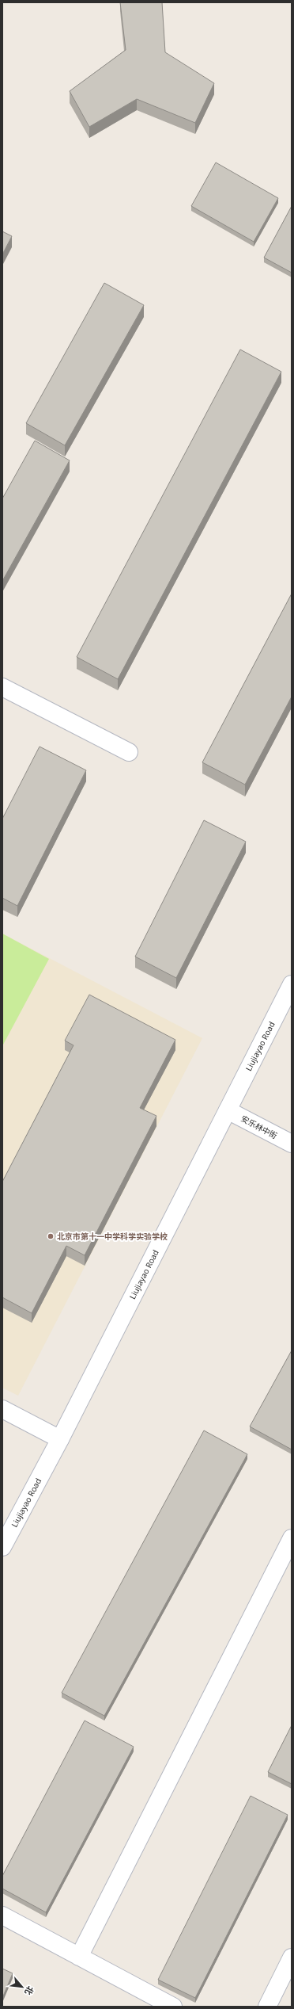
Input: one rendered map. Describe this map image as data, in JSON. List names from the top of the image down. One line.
{"streets":{"street":["Liujiayao Road","安乐林中街"]},"crossings":[["Liujiayao Road","安乐林中街"]],"places":["北京市第十一中学科学实验学校"],"north":"bottom right"}
